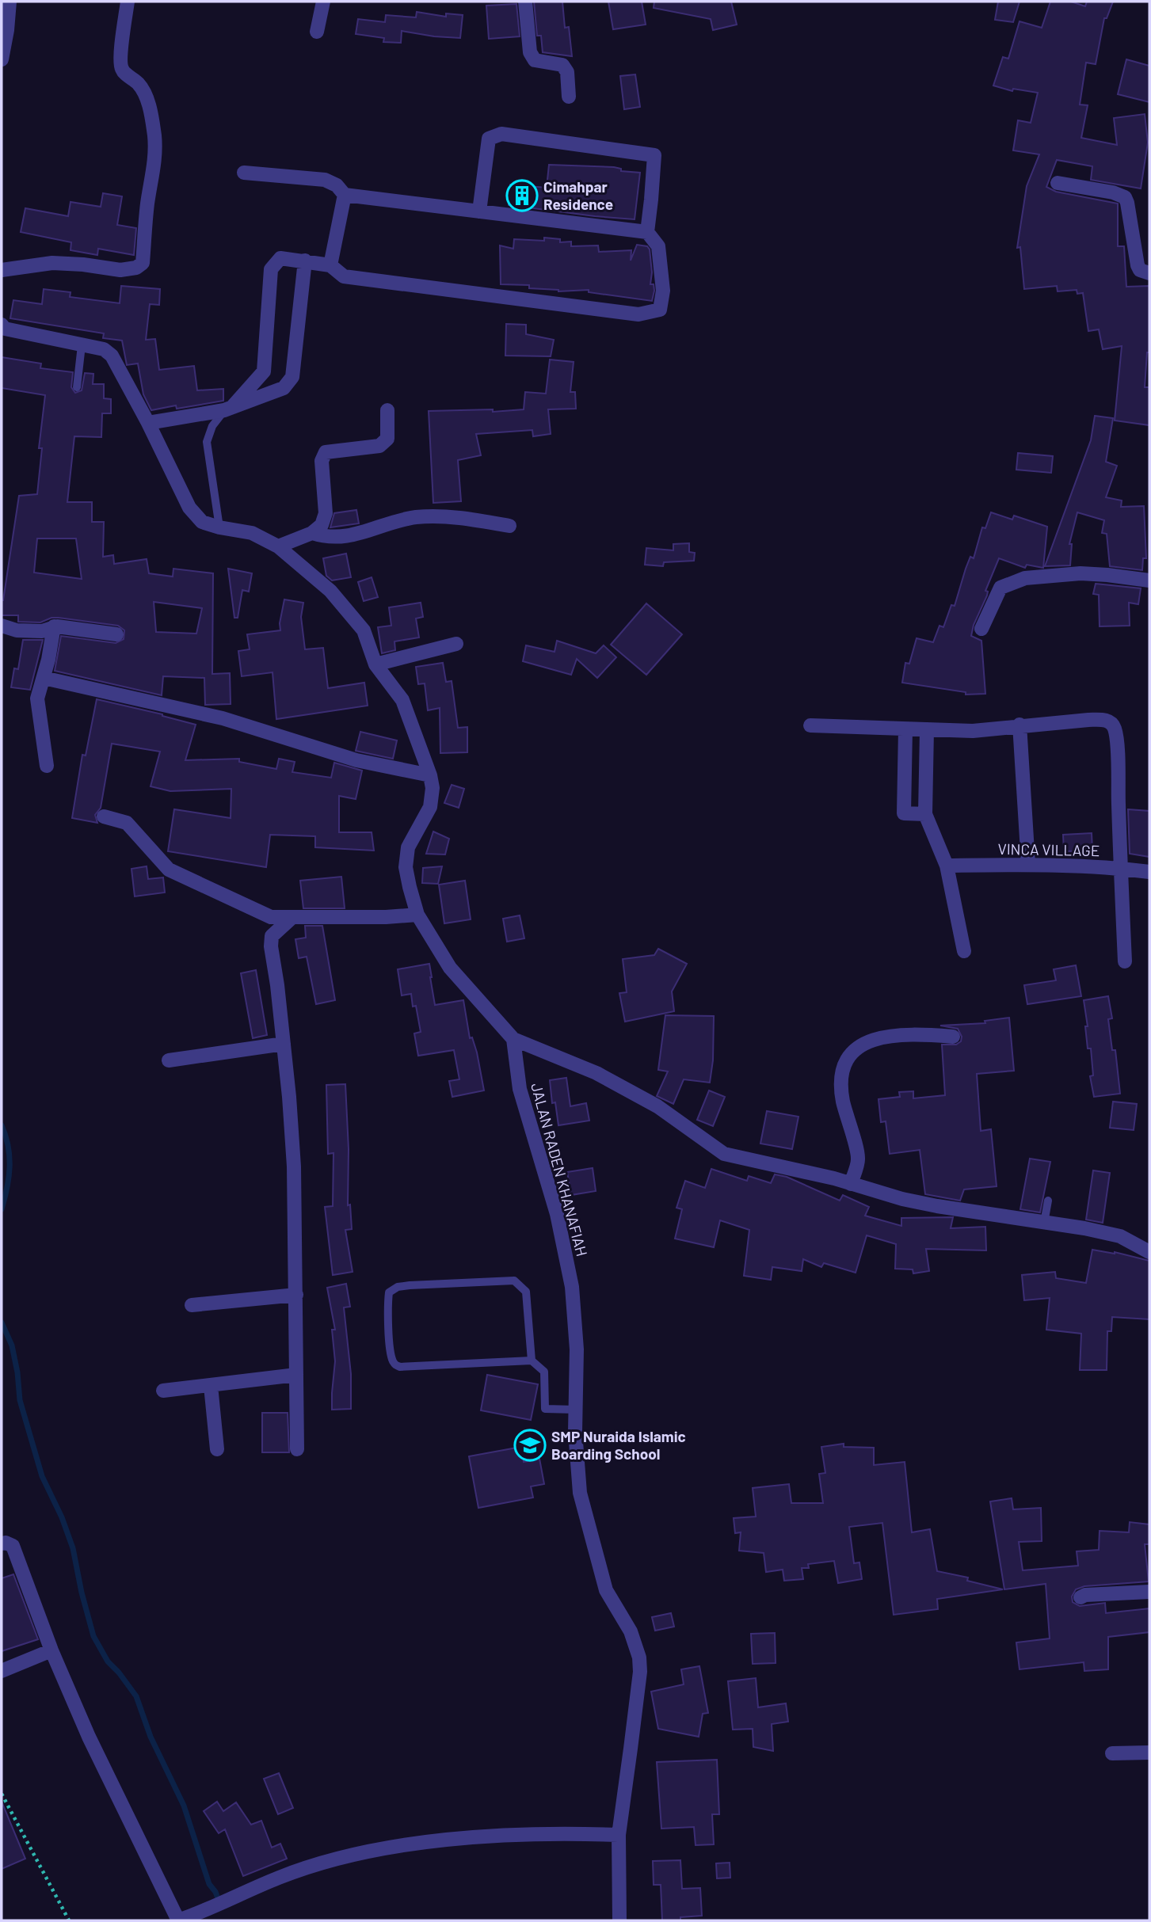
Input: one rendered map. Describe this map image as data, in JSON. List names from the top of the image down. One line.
{"streets":{"street":["VINCA VILLAGE","JALAN RADEN KHANAFIAH"]},"places":{"building":["Cimahpar Residence"],"school or university":["SMP Nuraida Islamic Boarding School"]}}
